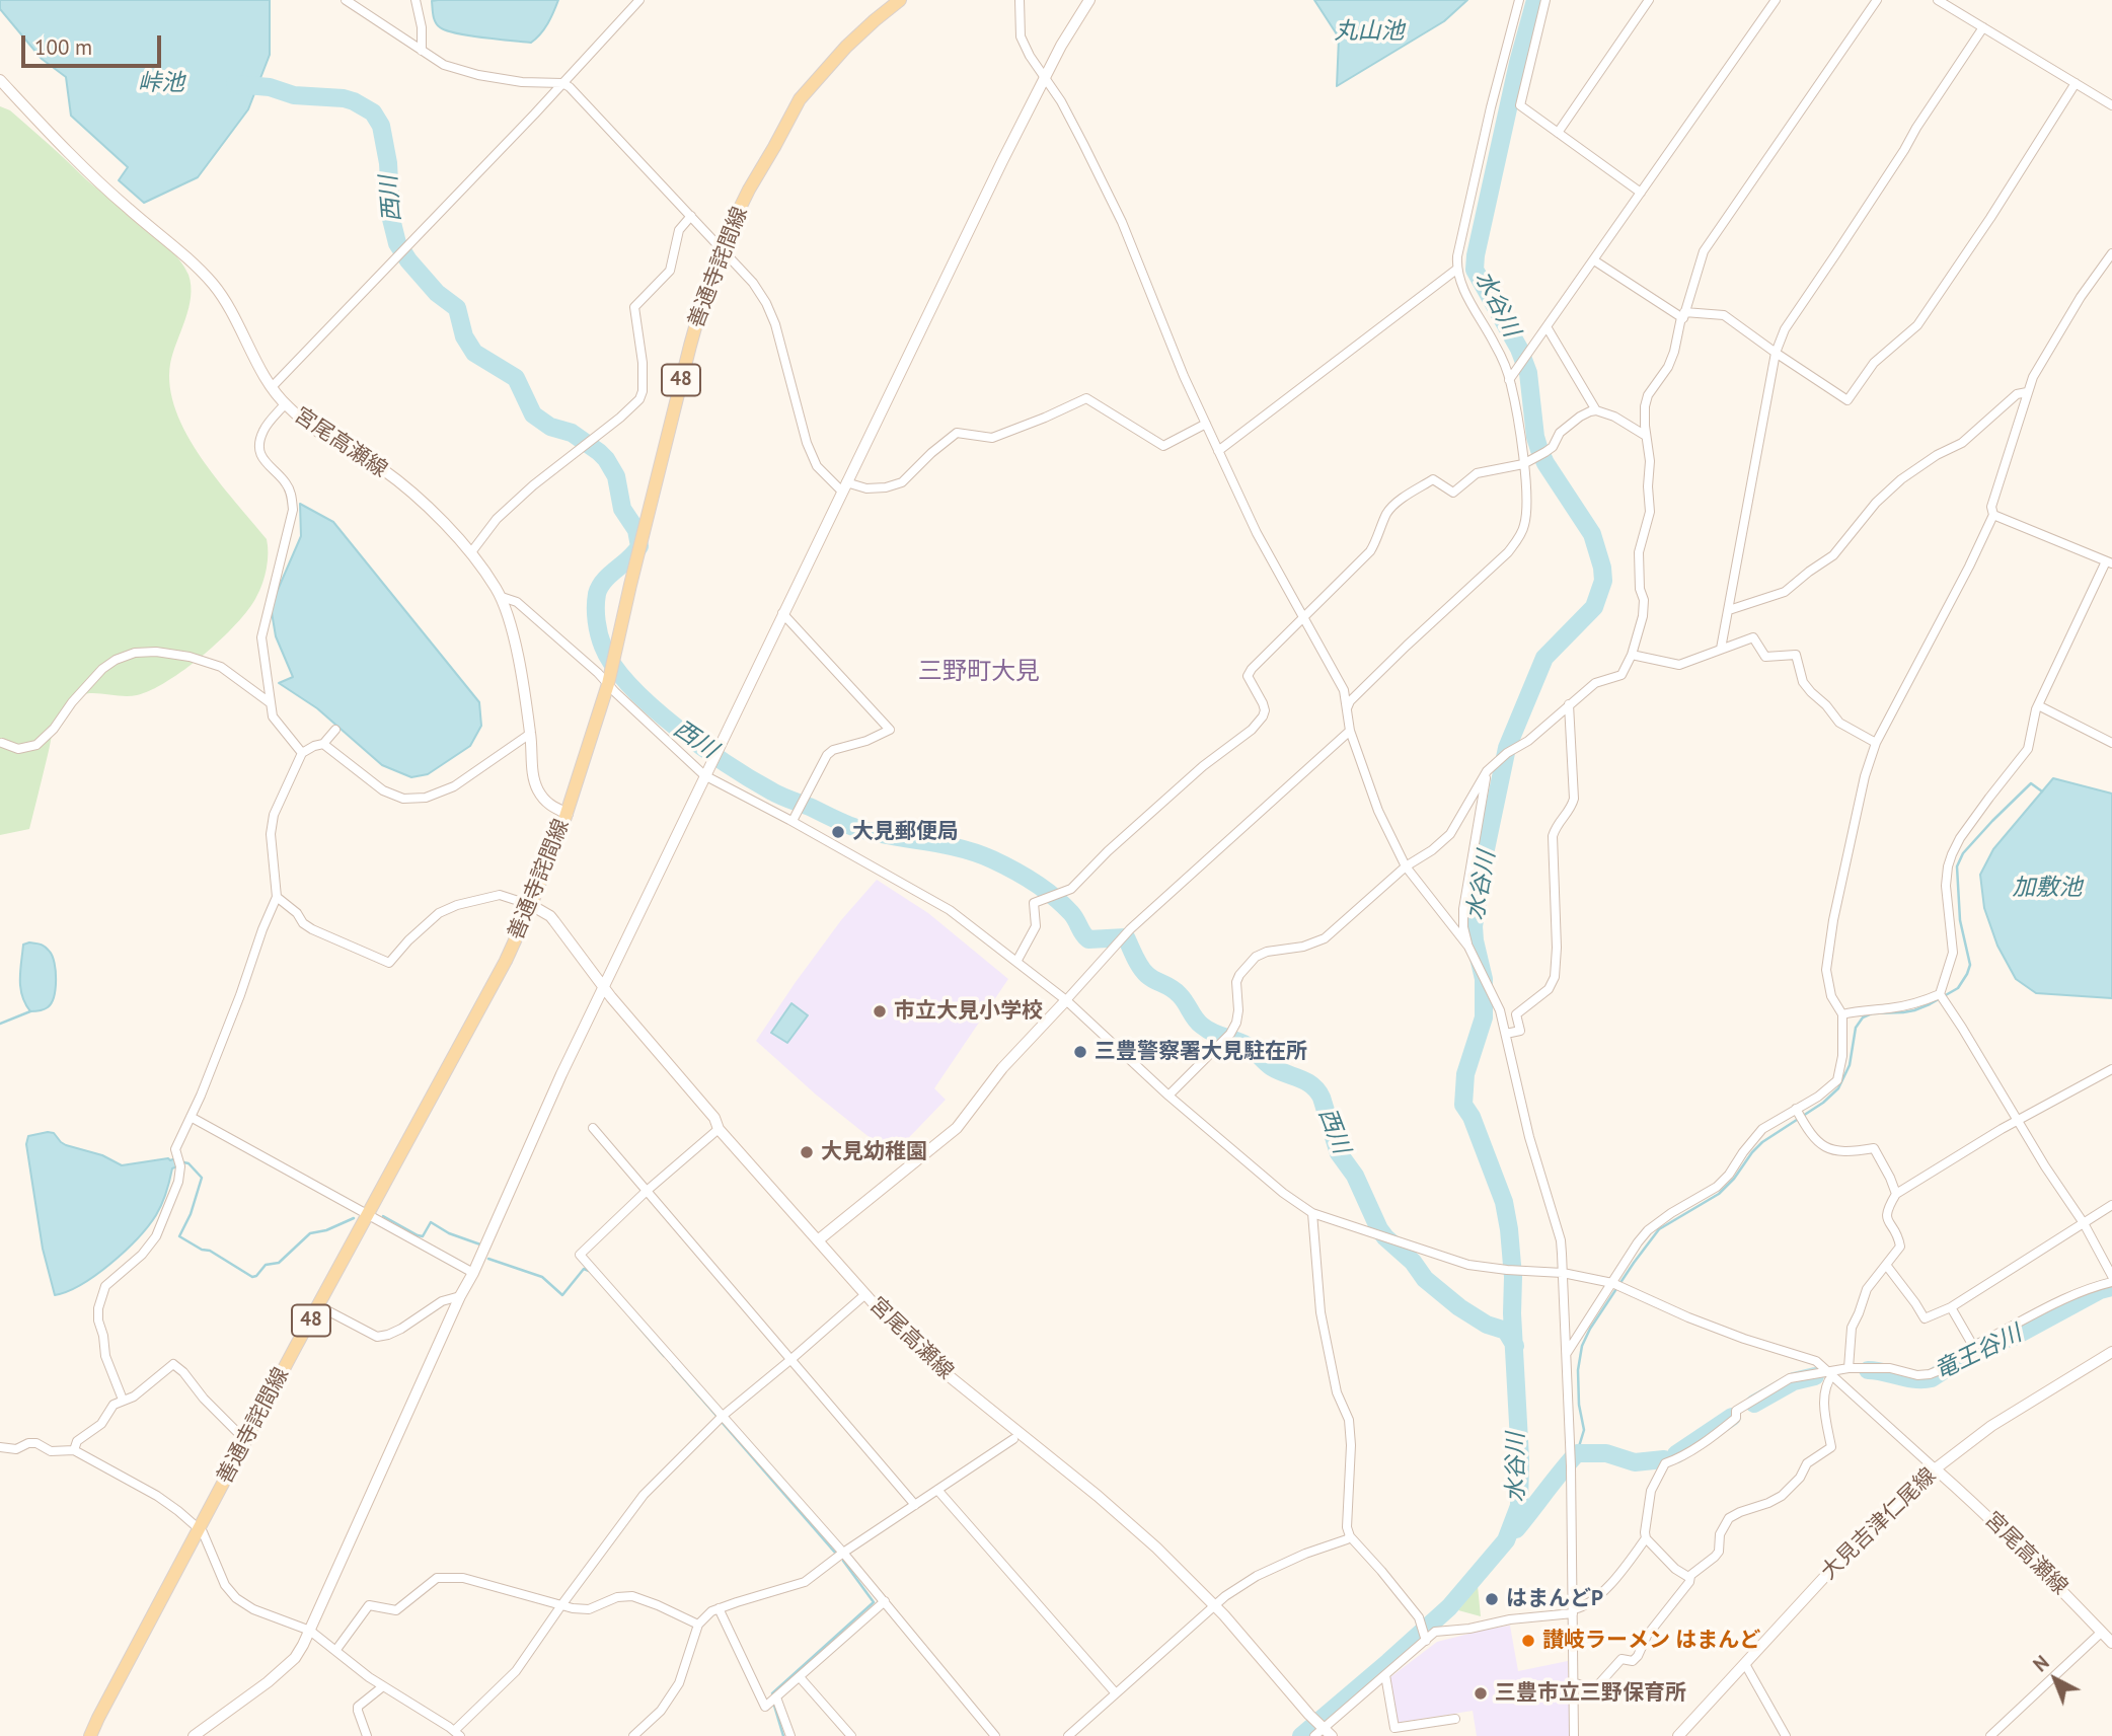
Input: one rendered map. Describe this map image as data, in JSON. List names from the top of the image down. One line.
{"streets":{"main road":["善通寺詫間線","48","宮尾高瀬線","大見吉津仁尾線"]},"crossings":[["善通寺詫間線","宮尾高瀬線"],["宮尾高瀬線","大見吉津仁尾線"]],"districts":["三野町大見"],"water":["丸山池","峠池","西川","水谷川","加敷池","竜王谷川"],"places":["大見郵便局","市立大見小学校","三豊警察署大見駐在所","大見幼稚園","はまんどP","讃岐ラーメン はまんど","三豊市立三野保育所"],"scale_bar":"100 m","north":"top left"}
